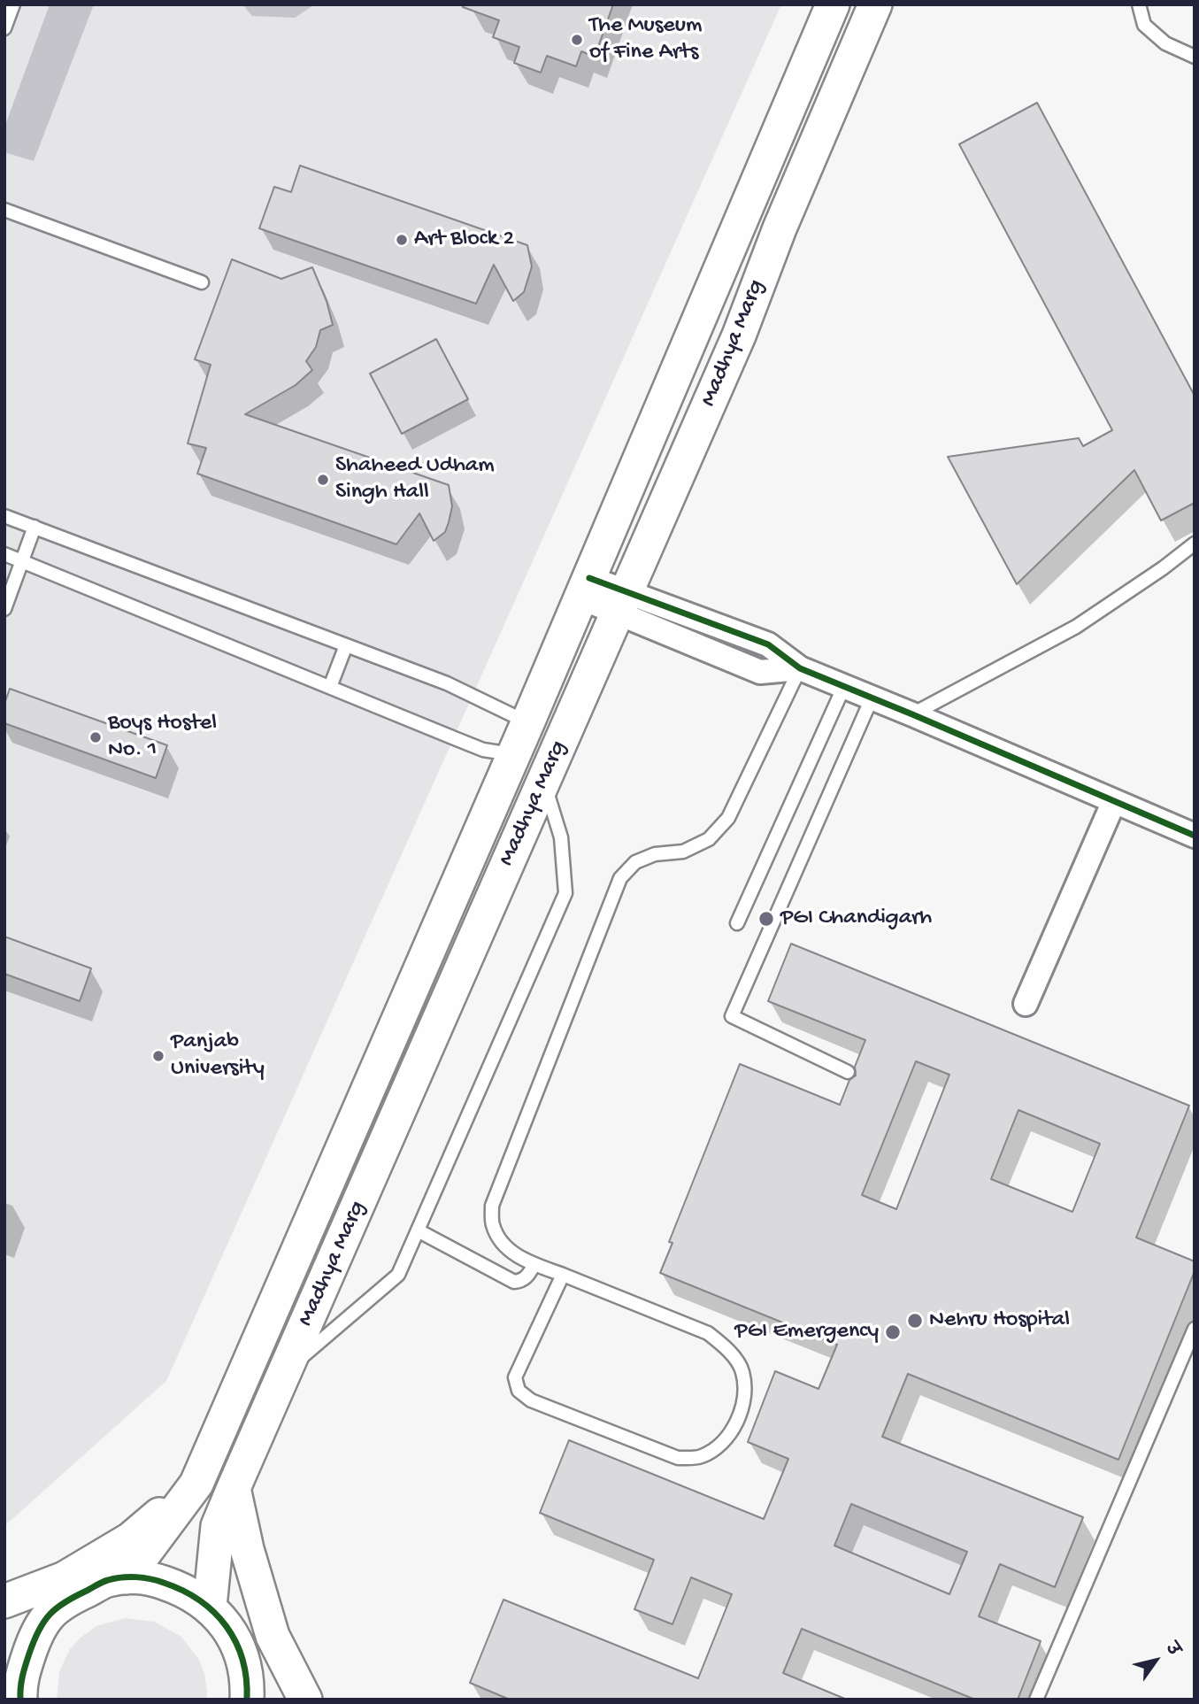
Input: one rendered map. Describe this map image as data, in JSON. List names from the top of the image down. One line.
{"streets":{"main road":["Madhya Marg"]},"places":["The Museum of Fine Arts","Art Block 2","Shaheed Udham Singh Hall","Boys Hostel No. 1","PGI Chandigarh","Panjab University","Nehru Hospital","PGI Emergency"],"north":"top right"}
